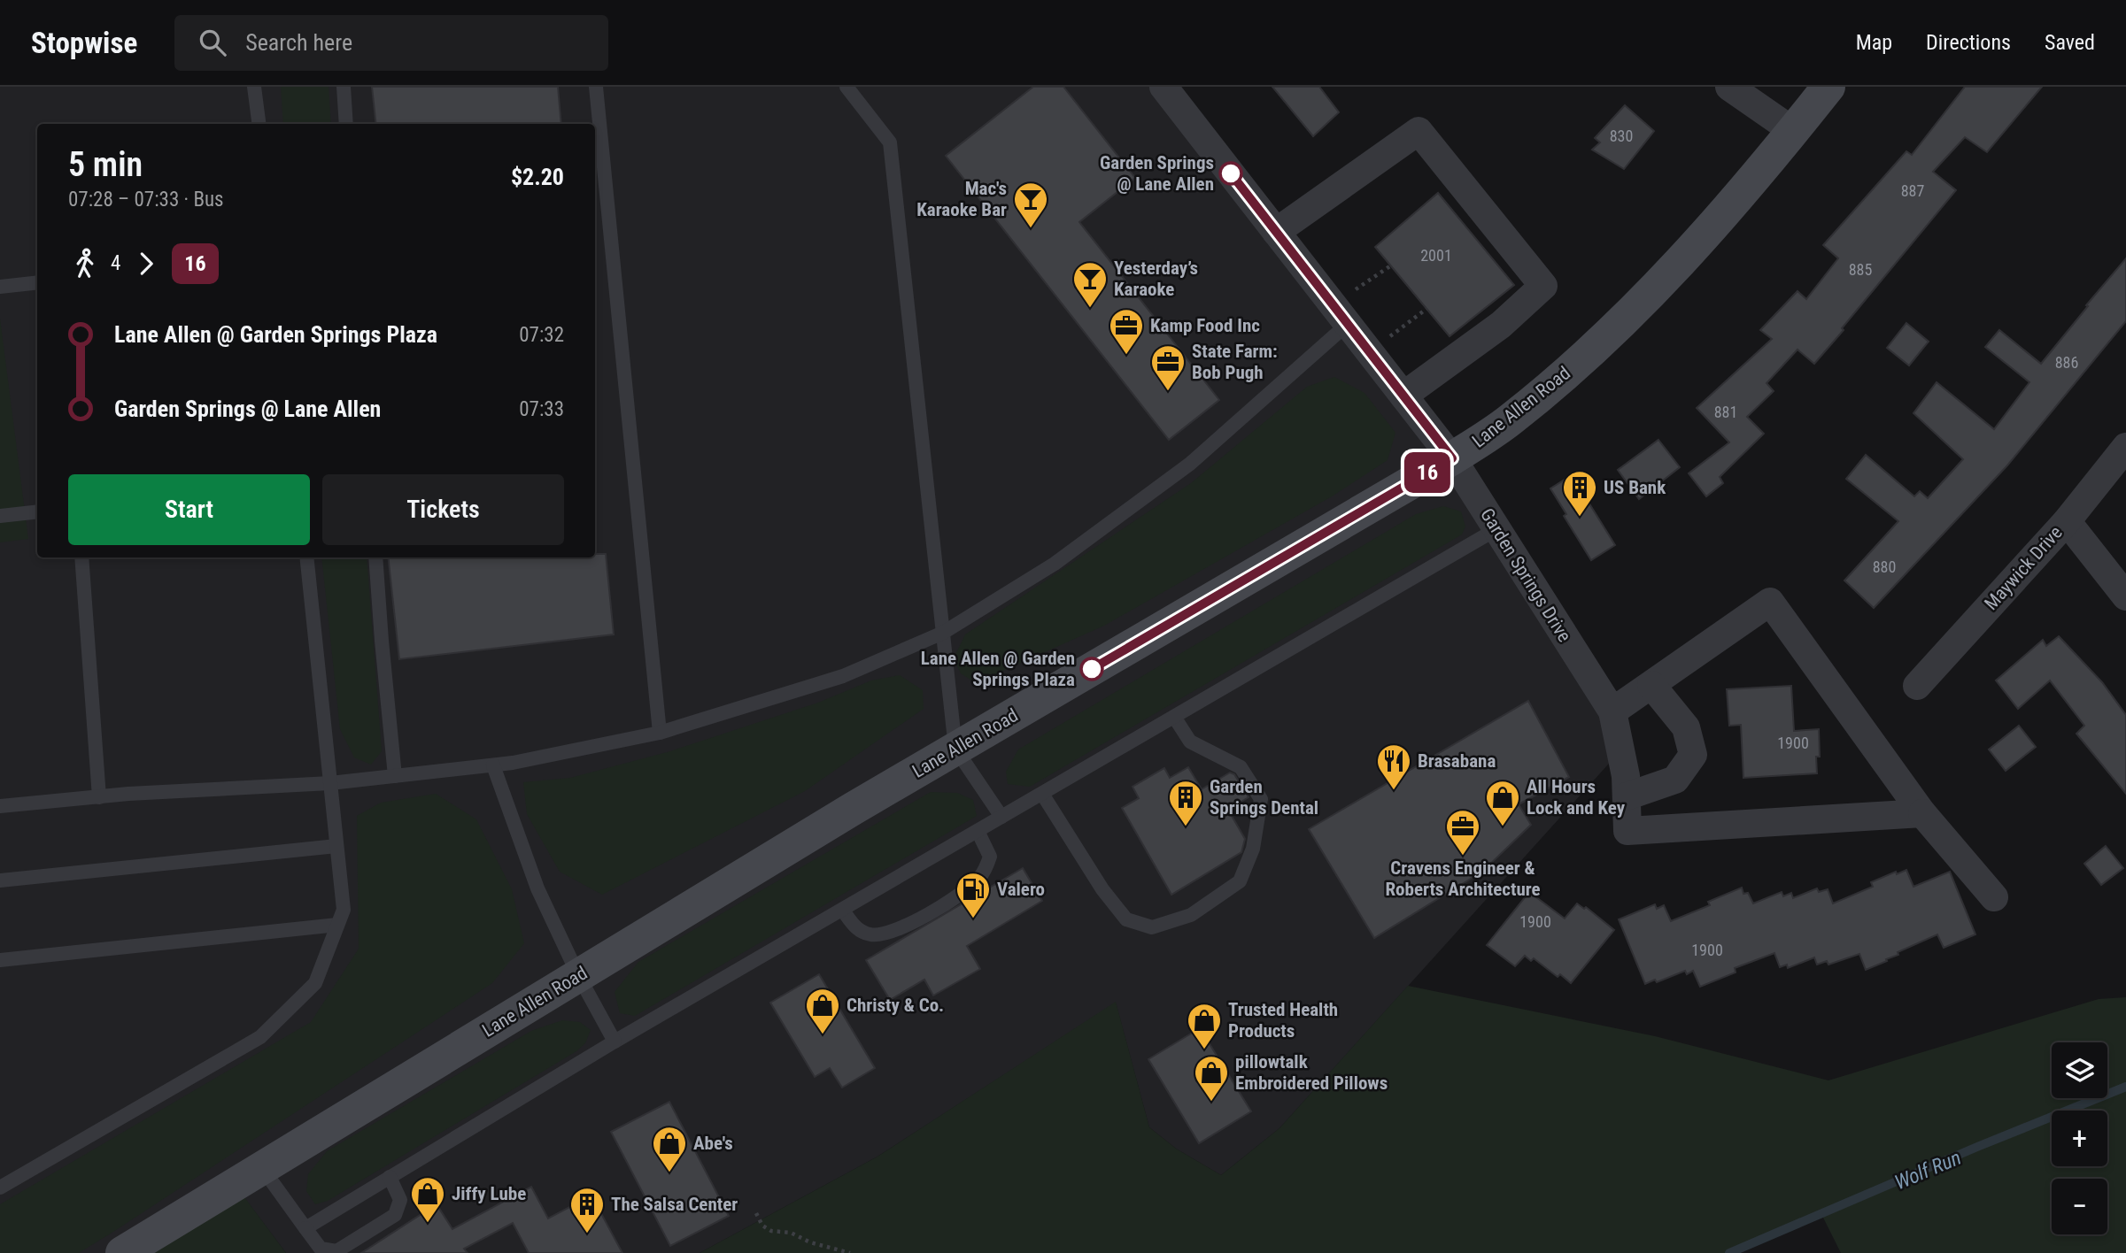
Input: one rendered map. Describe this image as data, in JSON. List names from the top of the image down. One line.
{"streets":{"main road":["Lane Allen Road"],"street":["Maywick Drive","Garden Springs Drive"]},"crossings":[["Lane Allen Road","Garden Springs Drive"]],"water":["Wolf Run"],"places":{"other":["Garden Springs @ Lane Allen","Lane Allen @ Garden Springs Plaza"],"bar":["Mac's Karaoke Bar","Yesterday’s Karaoke"],"office":["Kamp Food Inc","State Farm: Bob Pugh","Cravens Engineer & Roberts Architecture"],"building":["US Bank","Garden Springs Dental","The Salsa Center"],"restaurant":["Brasabana"],"shop":["All Hours Lock and Key","Christy & Co.","Trusted Health Products","pillowtalk Embroidered Pillows","Abe's","Jiffy Lube"],"fuel station":["Valero"]},"lines":["bus line 16"],"house_numbers":["830","887","2001","885","886","881","880","1900","1900","1900"],"page":{"header":"Stopwise","search":"Search here","nav":["Map","Directions","Saved"],"on_map":"16","heading":["5 min","07:28 – 07:33 · Bus","$2.20"],"legs":["4","16"],"list":[{"name":"Lane Allen @ Garden Springs Plaza","value":"07:32"},{"name":"Garden Springs @ Lane Allen","value":"07:33"}],"buttons":["Start","Tickets"],"map_buttons":["+","−"]}}
